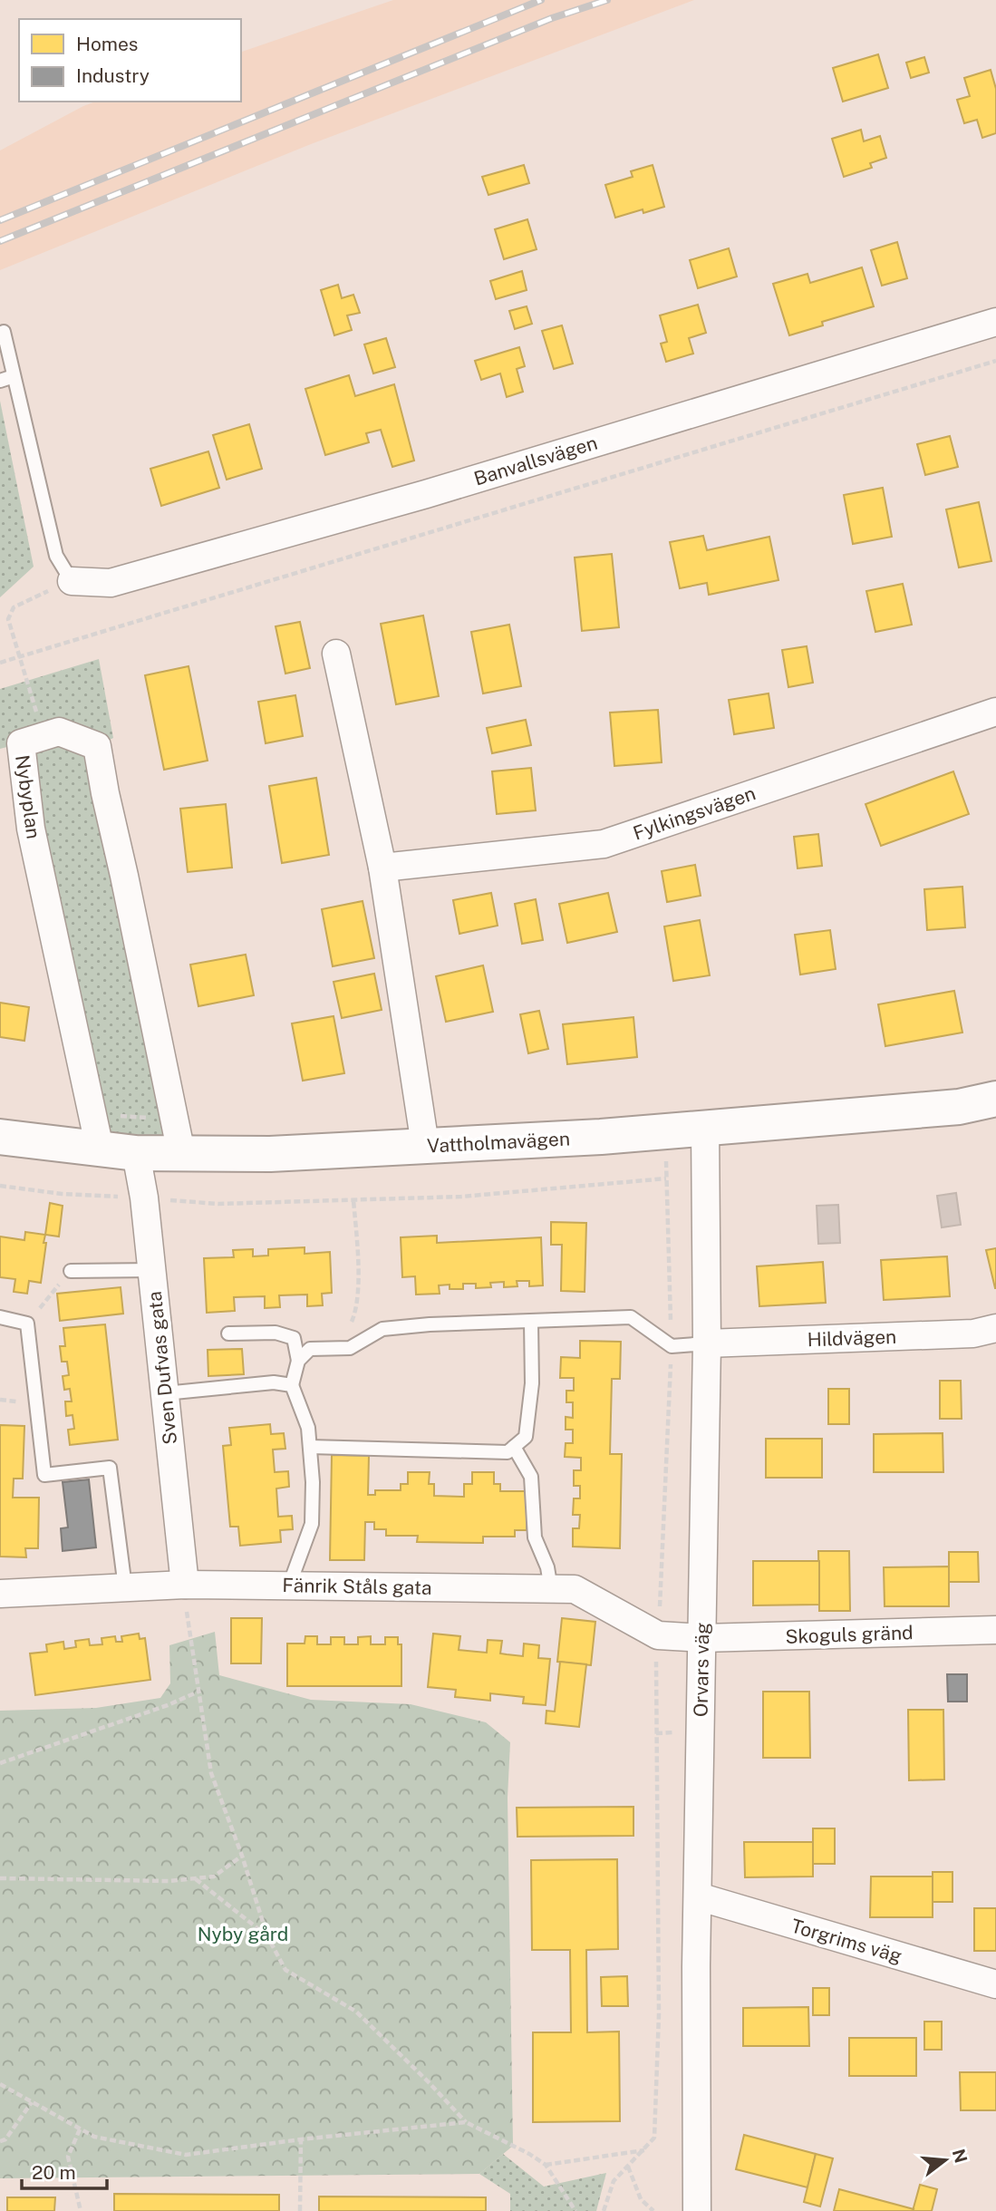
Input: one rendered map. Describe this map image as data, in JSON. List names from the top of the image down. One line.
{"streets":{"main road":["Vattholmavägen"],"street":["Banvallsvägen","Nybyplan","Fylkingsvägen","Hildvägen","Sven Dufvas gata","Fänrik Ståls gata","Skoguls gränd","Orvars väg","Torgrims väg"]},"crossings":[["Nybyplan","Vattholmavägen"],["Vattholmavägen","Sven Dufvas gata"],["Vattholmavägen","Orvars väg"],["Hildvägen","Orvars väg"],["Sven Dufvas gata","Fänrik Ståls gata"],["Fänrik Ståls gata","Skoguls gränd"],["Fänrik Ståls gata","Orvars väg"],["Skoguls gränd","Orvars väg"],["Orvars väg","Torgrims väg"]],"parks":["Nyby gård"],"legend":["Homes","Industry"],"scale_bar":"20 m","north":"right"}
